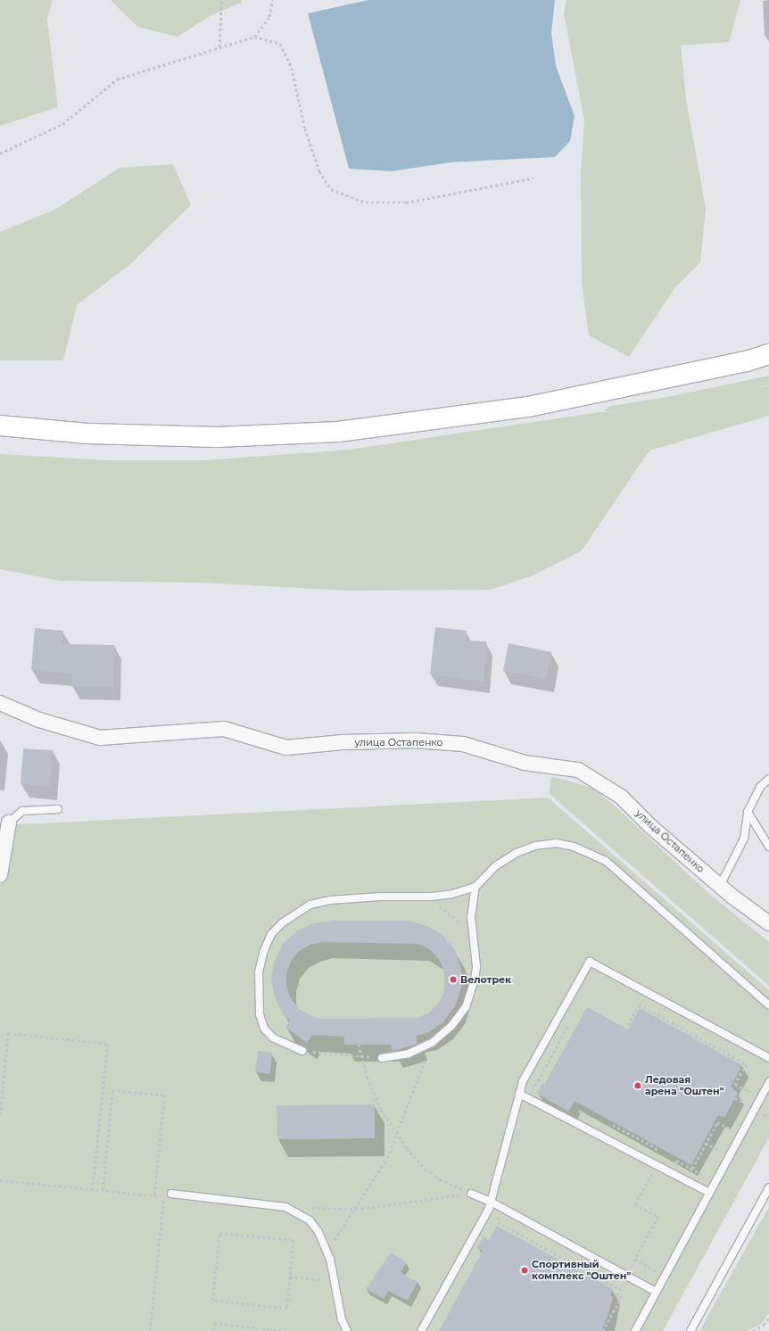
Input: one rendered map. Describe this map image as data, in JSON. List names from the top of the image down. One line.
{"streets":{"street":["улица Остапенко"]},"places":["Велотрек","Ледовая арена \"Оштен\"","Спортивный комплекс \"Оштен\""]}
